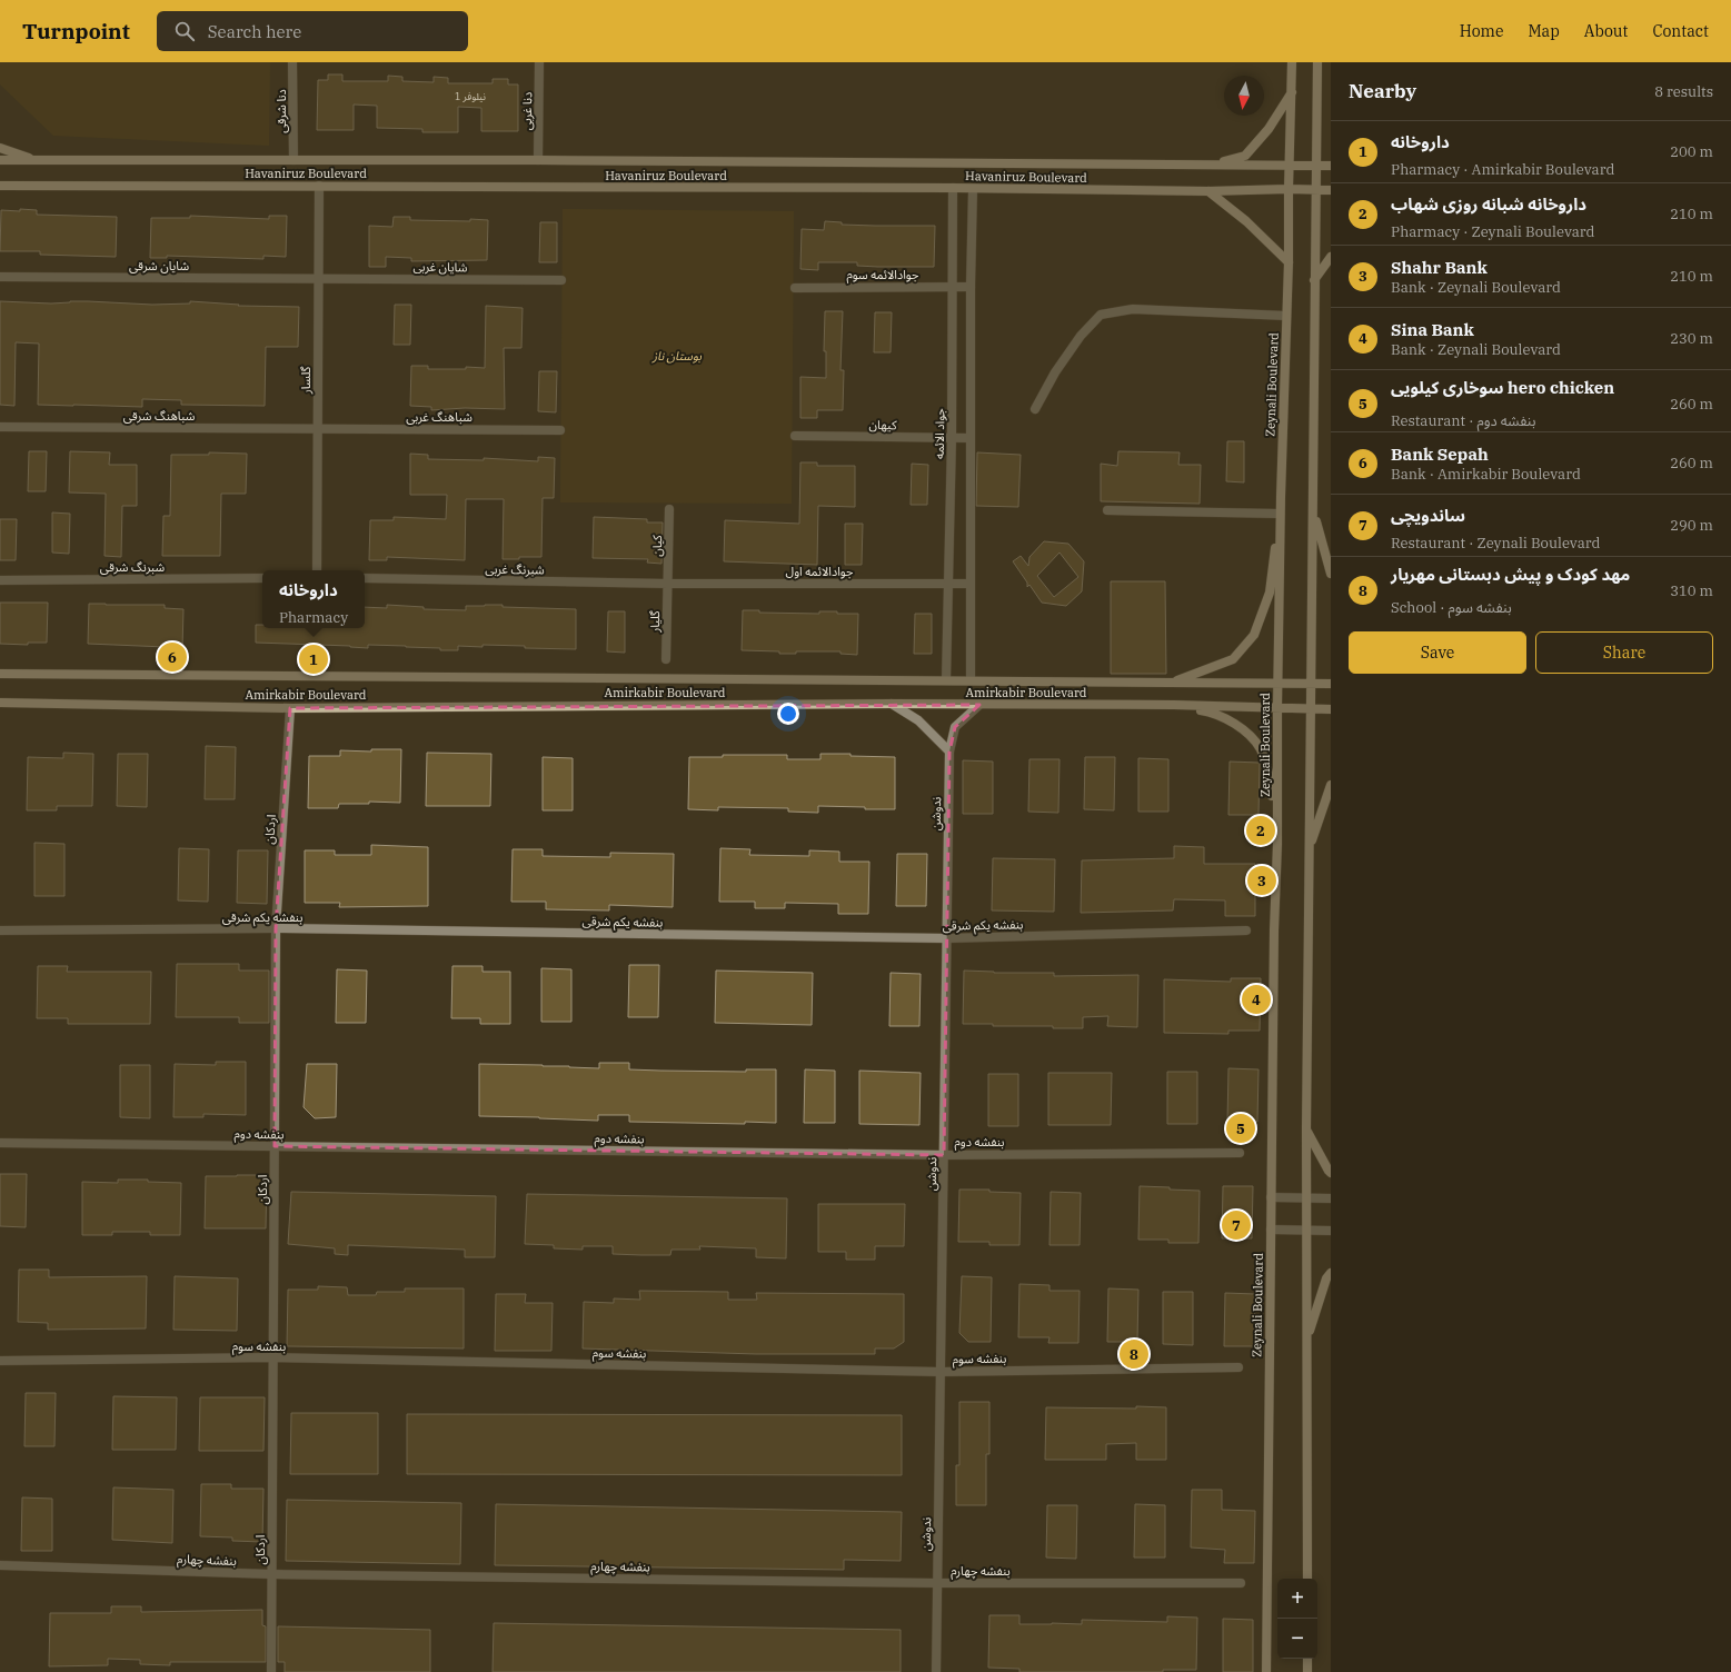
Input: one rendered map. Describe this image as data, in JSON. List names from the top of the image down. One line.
{"streets":{"main road":["Havaniruz Boulevard","Zeynali Boulevard","Amirkabir Boulevard"],"street":["دنا شرقی","دنا غربی","شایان شرقی","شایان غربی","جوادالائمه سوم","گلسار","شباهنگ شرقی","شباهنگ غربی","کیهان","جواد الائمه","کیان","شبرنگ شرقی","شبرنگ غربی","جوادالائمه اول","گلیار","ندوشن","اردکان","بنفشه یکم شرقی","بنفشه دوم","بنفشه سوم","بنفشه چهارم"]},"crossings":[["دنا شرقی","Havaniruz Boulevard"],["دنا غربی","Havaniruz Boulevard"],["Havaniruz Boulevard","گلسار"],["Havaniruz Boulevard","Zeynali Boulevard"],["Havaniruz Boulevard","جواد الائمه"],["شایان شرقی","شایان غربی"],["شایان شرقی","گلسار"],["شایان غربی","گلسار"],["جوادالائمه سوم","جواد الائمه"],["گلسار","شباهنگ شرقی"],["گلسار","شباهنگ غربی"],["Zeynali Boulevard","Amirkabir Boulevard"],["شباهنگ شرقی","شباهنگ غربی"],["کیهان","جواد الائمه"],["جواد الائمه","جوادالائمه اول"],["جواد الائمه","Amirkabir Boulevard"],["کیان","شبرنگ غربی"],["کیان","جوادالائمه اول"],["کیان","گلیار"],["شبرنگ غربی","جوادالائمه اول"],["شبرنگ غربی","گلیار"],["جوادالائمه اول","گلیار"],["Amirkabir Boulevard","ندوشن"],["Amirkabir Boulevard","اردکان"],["ندوشن","بنفشه یکم شرقی"],["ندوشن","بنفشه دوم"],["ندوشن","بنفشه سوم"],["ندوشن","بنفشه چهارم"],["اردکان","بنفشه یکم شرقی"],["اردکان","بنفشه دوم"],["اردکان","بنفشه سوم"],["اردکان","بنفشه چهارم"]],"parks":["بوستان ناز"],"house_numbers":["نیلوفر 1"],"north":"bottom","page":{"header":"Turnpoint","search":"Search here","nav":["Home","Map","About","Contact"],"heading":["Nearby","8 results"],"list":[{"mark":"1","name":"داروخانه","note":"Pharmacy · Amirkabir Boulevard","value":"200 m"},{"mark":"2","name":"داروخانه شبانه روزی شهاب","note":"Pharmacy · Zeynali Boulevard","value":"210 m"},{"mark":"3","name":"Shahr Bank","note":"Bank · Zeynali Boulevard","value":"210 m"},{"mark":"4","name":"Sina Bank","note":"Bank · Zeynali Boulevard","value":"230 m"},{"mark":"5","name":"سوخاری کیلویی hero chicken","note":"Restaurant · بنفشه دوم","value":"260 m"},{"mark":"6","name":"Bank Sepah","note":"Bank · Amirkabir Boulevard","value":"260 m"},{"mark":"7","name":"ساندویچی","note":"Restaurant · Zeynali Boulevard","value":"290 m"},{"mark":"8","name":"مهد کودک و پیش دبستانی مهریار","note":"School · بنفشه سوم","value":"310 m"}],"popup":["داروخانه","Pharmacy"],"buttons":["Save","Share"],"pins":["6","1","2","3","4","5","7","8"],"map_buttons":["+","−"]}}
